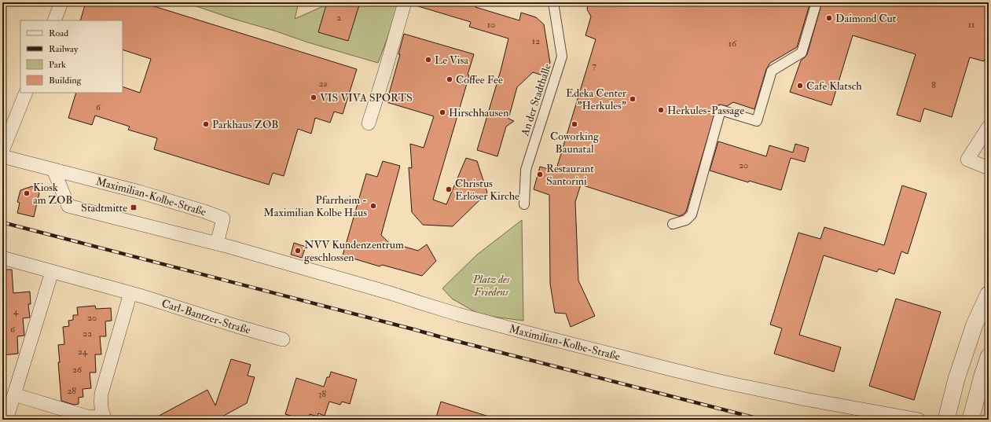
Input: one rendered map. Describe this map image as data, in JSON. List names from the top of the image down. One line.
{"streets":{"street":["An der Stadthalle","Maximilian-Kolbe-Straße","Carl-Bantzer-Straße"]},"parks":["Platz des Friedens"],"places":{"other":["Daimond Cut","Le Visa","Coffee Fee","Cafe Klatsch","VIS VIVA SPORTS","Edeka Center \"Herkules\"","Herkules-Passage","Hirschhausen","Parkhaus ZOB","Coworking Baunatal","Restaurant Santorini","Christus Erlöser Kirche","Kiosk am ZOB","Pfarrheim - Maximilian Kolbe Haus","NVV Kundenzentrum geschlossen"],"transit":["Stadtmitte"]},"house_numbers":["2","10","11","12","16","7","2a","8","6","20","4","20","6","22","24","26","28","38"],"legend":["Road","Railway","Park","Building"]}
